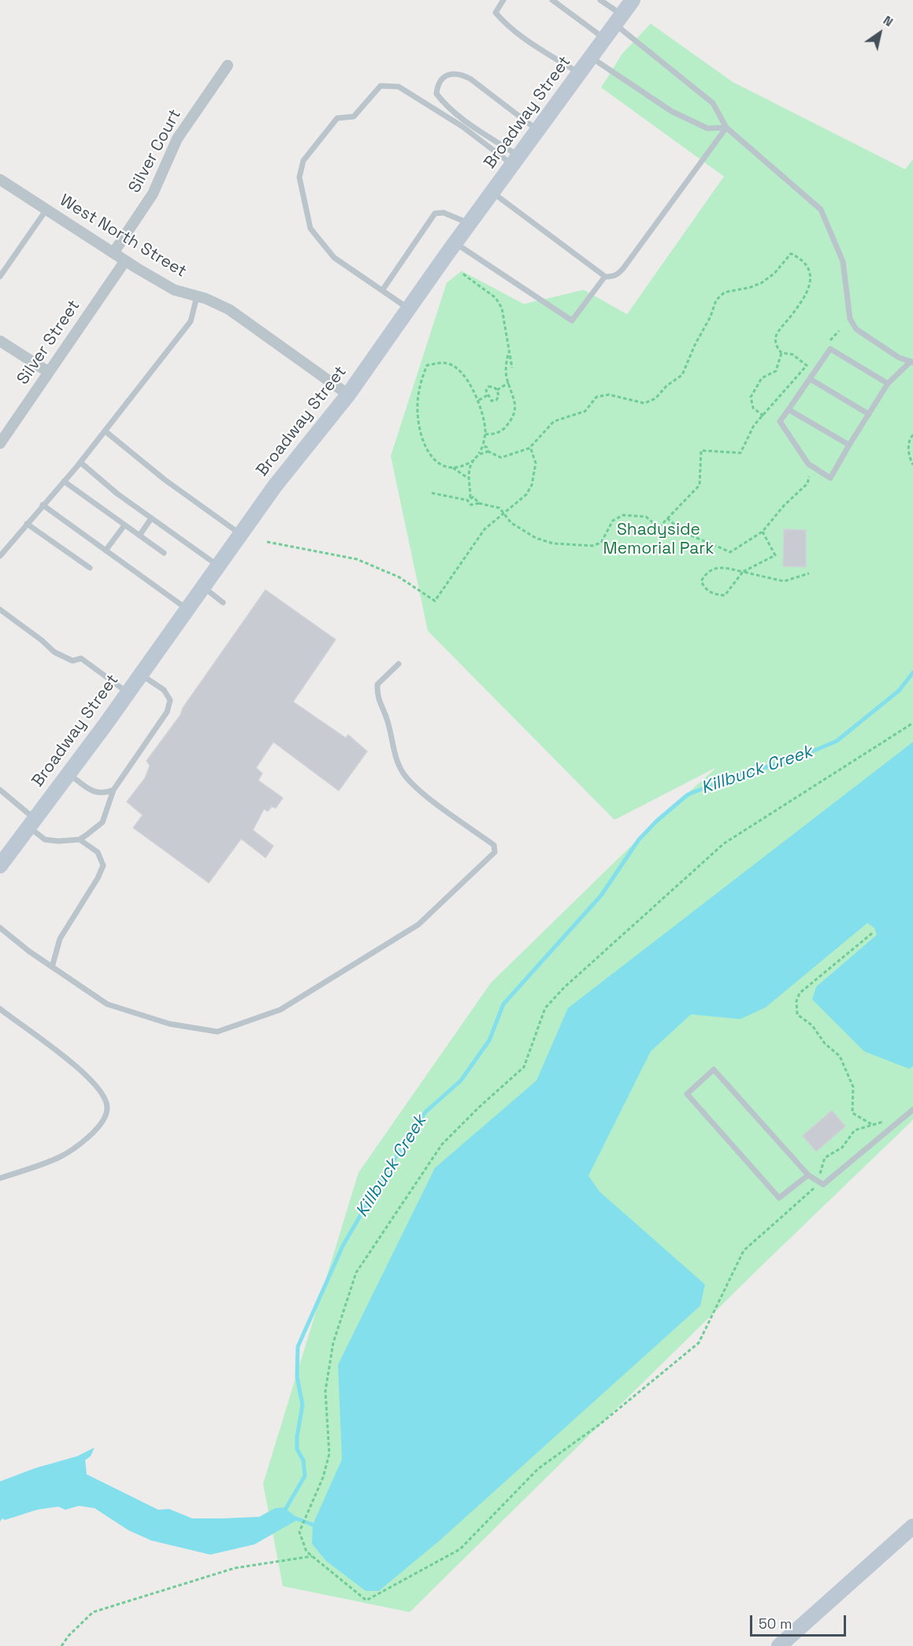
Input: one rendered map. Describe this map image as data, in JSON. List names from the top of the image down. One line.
{"streets":{"main road":["Broadway Street"],"street":["Silver Court","West North Street","Silver Street"]},"crossings":[["Broadway Street","West North Street"],["Silver Court","West North Street"],["West North Street","Silver Street"]],"water":["Killbuck Creek"],"parks":["Shadyside Memorial Park"],"scale_bar":"50 m","north":"top right"}
